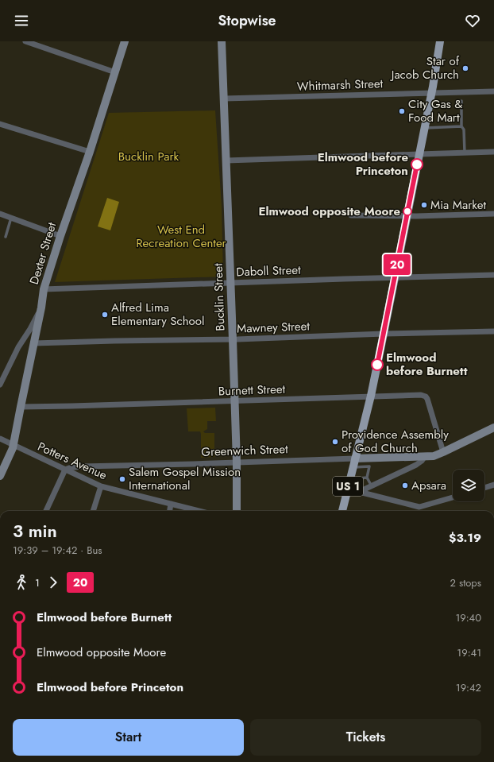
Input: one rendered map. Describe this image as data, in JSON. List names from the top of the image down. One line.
{"streets":{"main road":["US 1"],"street":["Whitmarsh Street","Dexter Street","Daboll Street","Bucklin Street","Mawney Street","Burnett Street","Greenwich Street","Potters Avenue"]},"crossings":[["Whitmarsh Street","Bucklin Street"],["Whitmarsh Street","US 1"],["Dexter Street","Daboll Street"],["Dexter Street","Mawney Street"],["Dexter Street","Burnett Street"],["Dexter Street","Potters Avenue"],["Daboll Street","Bucklin Street"],["Daboll Street","US 1"],["Bucklin Street","Mawney Street"],["Bucklin Street","Burnett Street"],["Bucklin Street","Greenwich Street"],["Mawney Street","US 1"],["Burnett Street","Greenwich Street"],["Burnett Street","US 1"],["Greenwich Street","Potters Avenue"],["Greenwich Street","US 1"]],"parks":["Bucklin Park","West End Recreation Center"],"places":["Star of Jacob Church","City Gas & Food Mart","Elmwood before Princeton","Mia Market","Elmwood opposite Moore","Alfred Lima Elementary School","Elmwood before Burnett","Providence Assembly of God Church","Salem Gospel Mission International","Apsara"],"lines":["bus line 20"],"page":{"header":"Stopwise","on_map":"20","heading":["3 min","19:39 – 19:42 · Bus","$3.19"],"legs":["1","20","2 stops"],"list":[{"name":"Elmwood before Burnett","value":"19:40"},{"name":"Elmwood opposite Moore","value":"19:41"},{"name":"Elmwood before Princeton","value":"19:42"}],"buttons":["Start","Tickets"]}}
